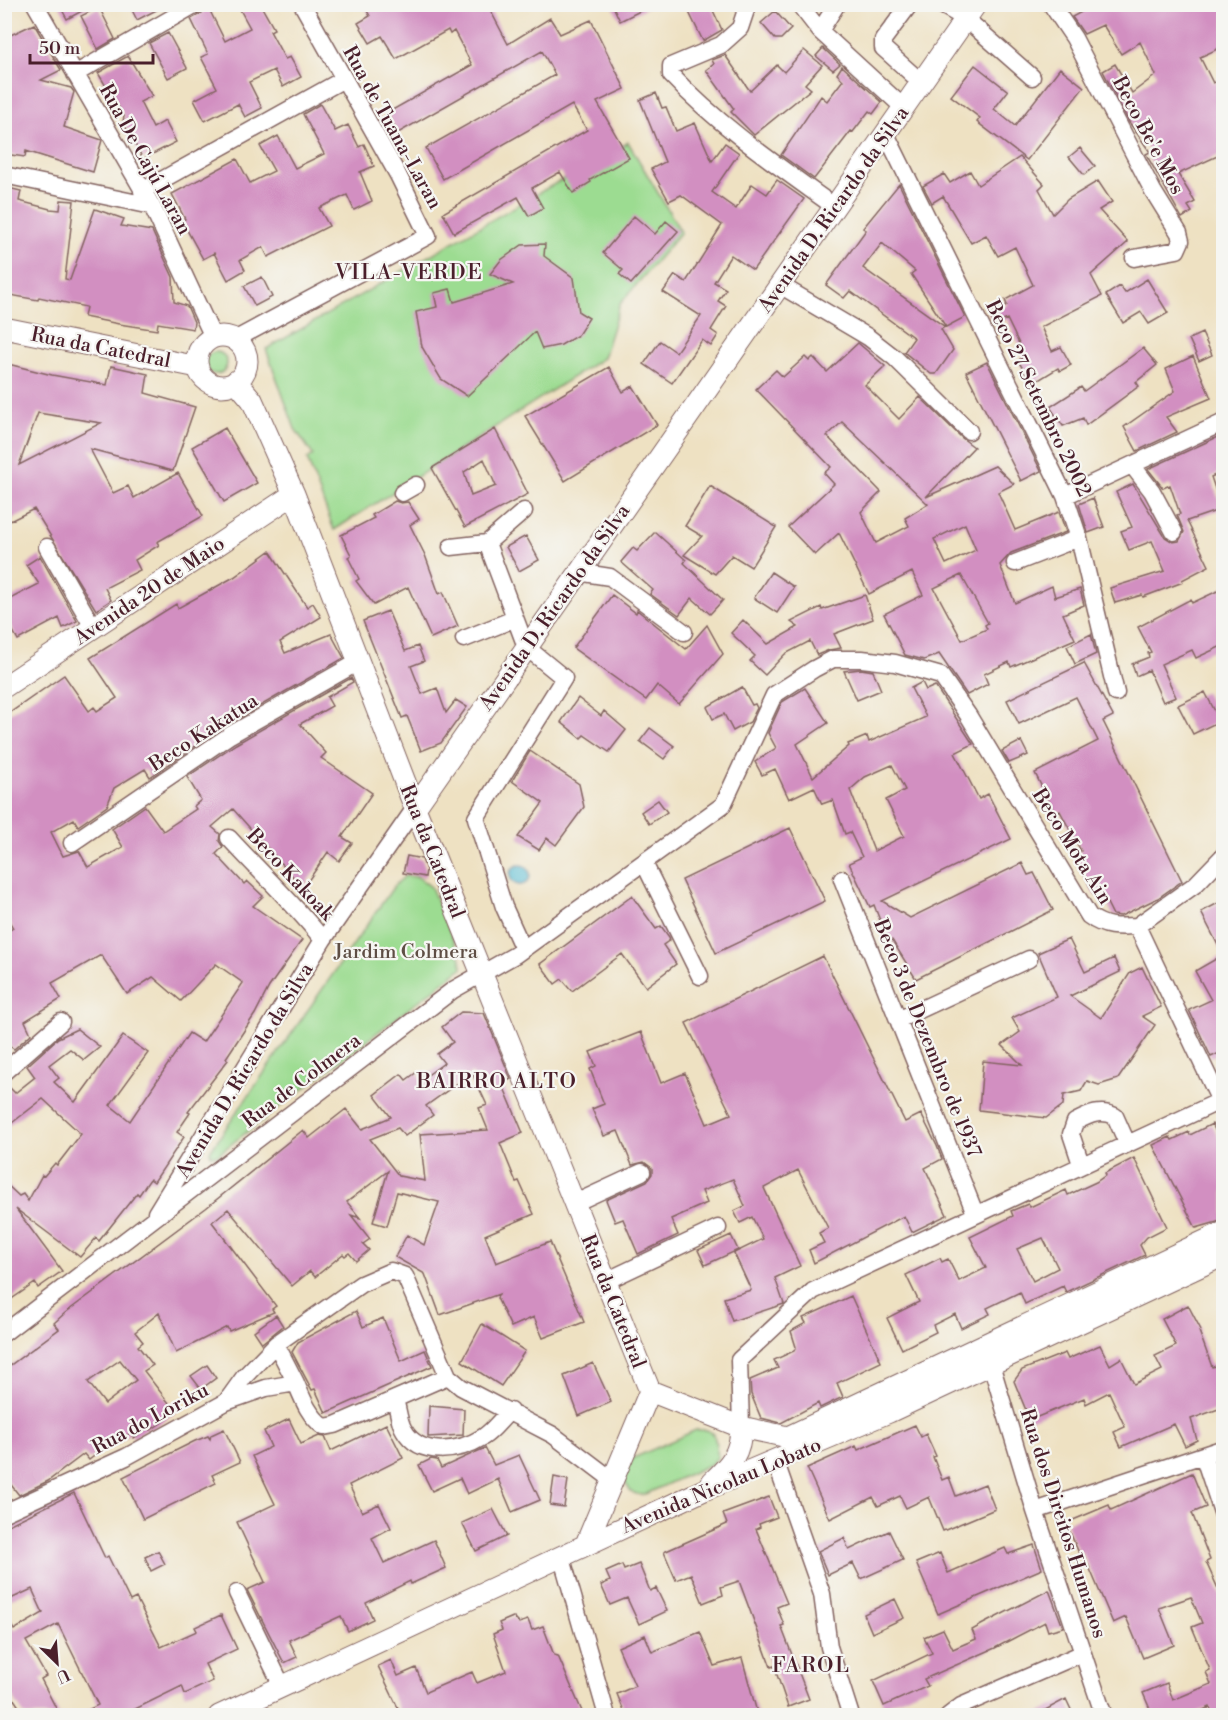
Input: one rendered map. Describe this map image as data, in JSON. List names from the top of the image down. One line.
{"streets":{"main road":["Avenida D. Ricardo da Silva","Rua da Catedral","Avenida 20 de Maio","Avenida Nicolau Lobato"],"street":["Rua de Tuana-Laran","Beco Be'e Mos","Rua De Cajú Laran","Beco 27 Setembro 2002","Beco Kakatua","Beco Mota Ain","Beco Kakoak","Beco 3 de Dezembro de 1937","Rua de Colmera","Rua do Loriku","Rua dos Direitos Humanos"]},"crossings":[["Rua de Tuana-Laran","Rua De Cajú Laran"],["Rua de Tuana-Laran","Rua da Catedral"],["Rua De Cajú Laran","Rua da Catedral"],["Avenida D. Ricardo da Silva","Rua da Catedral"],["Avenida D. Ricardo da Silva","Beco 27 Setembro 2002"],["Avenida D. Ricardo da Silva","Beco Kakoak"],["Avenida D. Ricardo da Silva","Rua de Colmera"],["Rua da Catedral","Avenida 20 de Maio"],["Rua da Catedral","Beco Kakatua"],["Rua da Catedral","Rua de Colmera"],["Beco Mota Ain","Rua de Colmera"],["Avenida Nicolau Lobato","Rua dos Direitos Humanos"]],"districts":["VILA-VERDE","BAIRRO ALTO","FAROL"],"parks":["Jardim Colmera"],"scale_bar":"50 m","north":"bottom right"}
